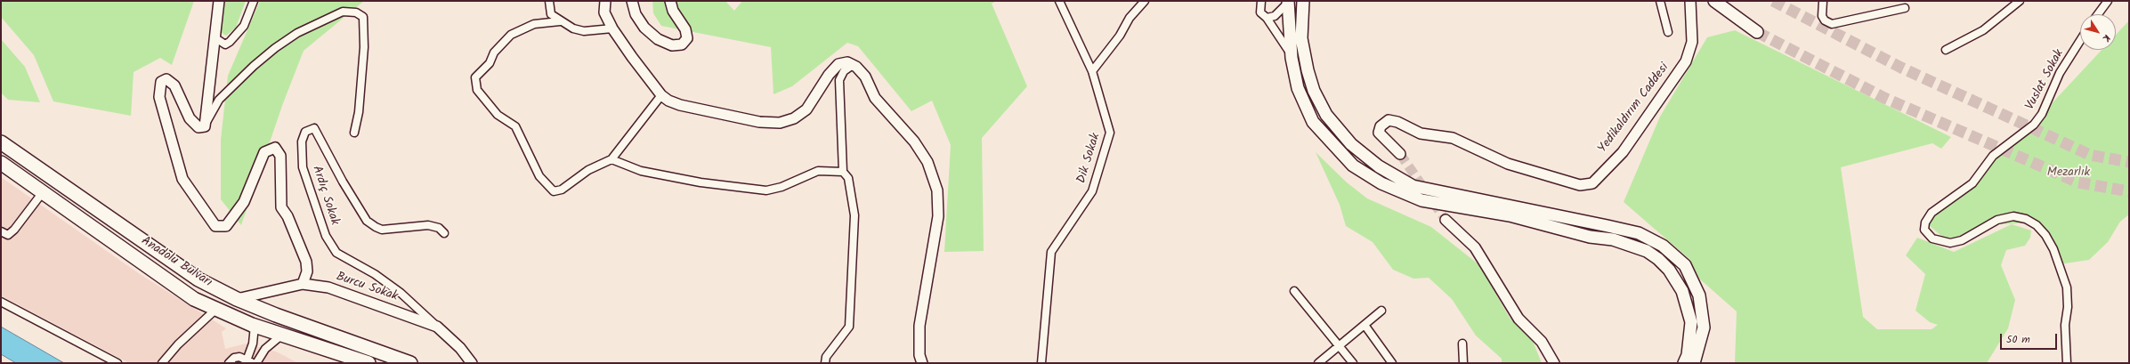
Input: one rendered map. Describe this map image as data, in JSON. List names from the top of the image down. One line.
{"streets":{"highway":["Anadolu Bulvarı"],"street":["Vuslat Sokak","Yedikaldırım Caddesi","Dik Sokak","Ardıç Sokak","Burcu Sokak"]},"crossings":[["Ardıç Sokak","Burcu Sokak"],["Anadolu Bulvarı","Burcu Sokak"]],"parks":["Mezarlık"],"scale_bar":"50 m","north":"bottom right"}
